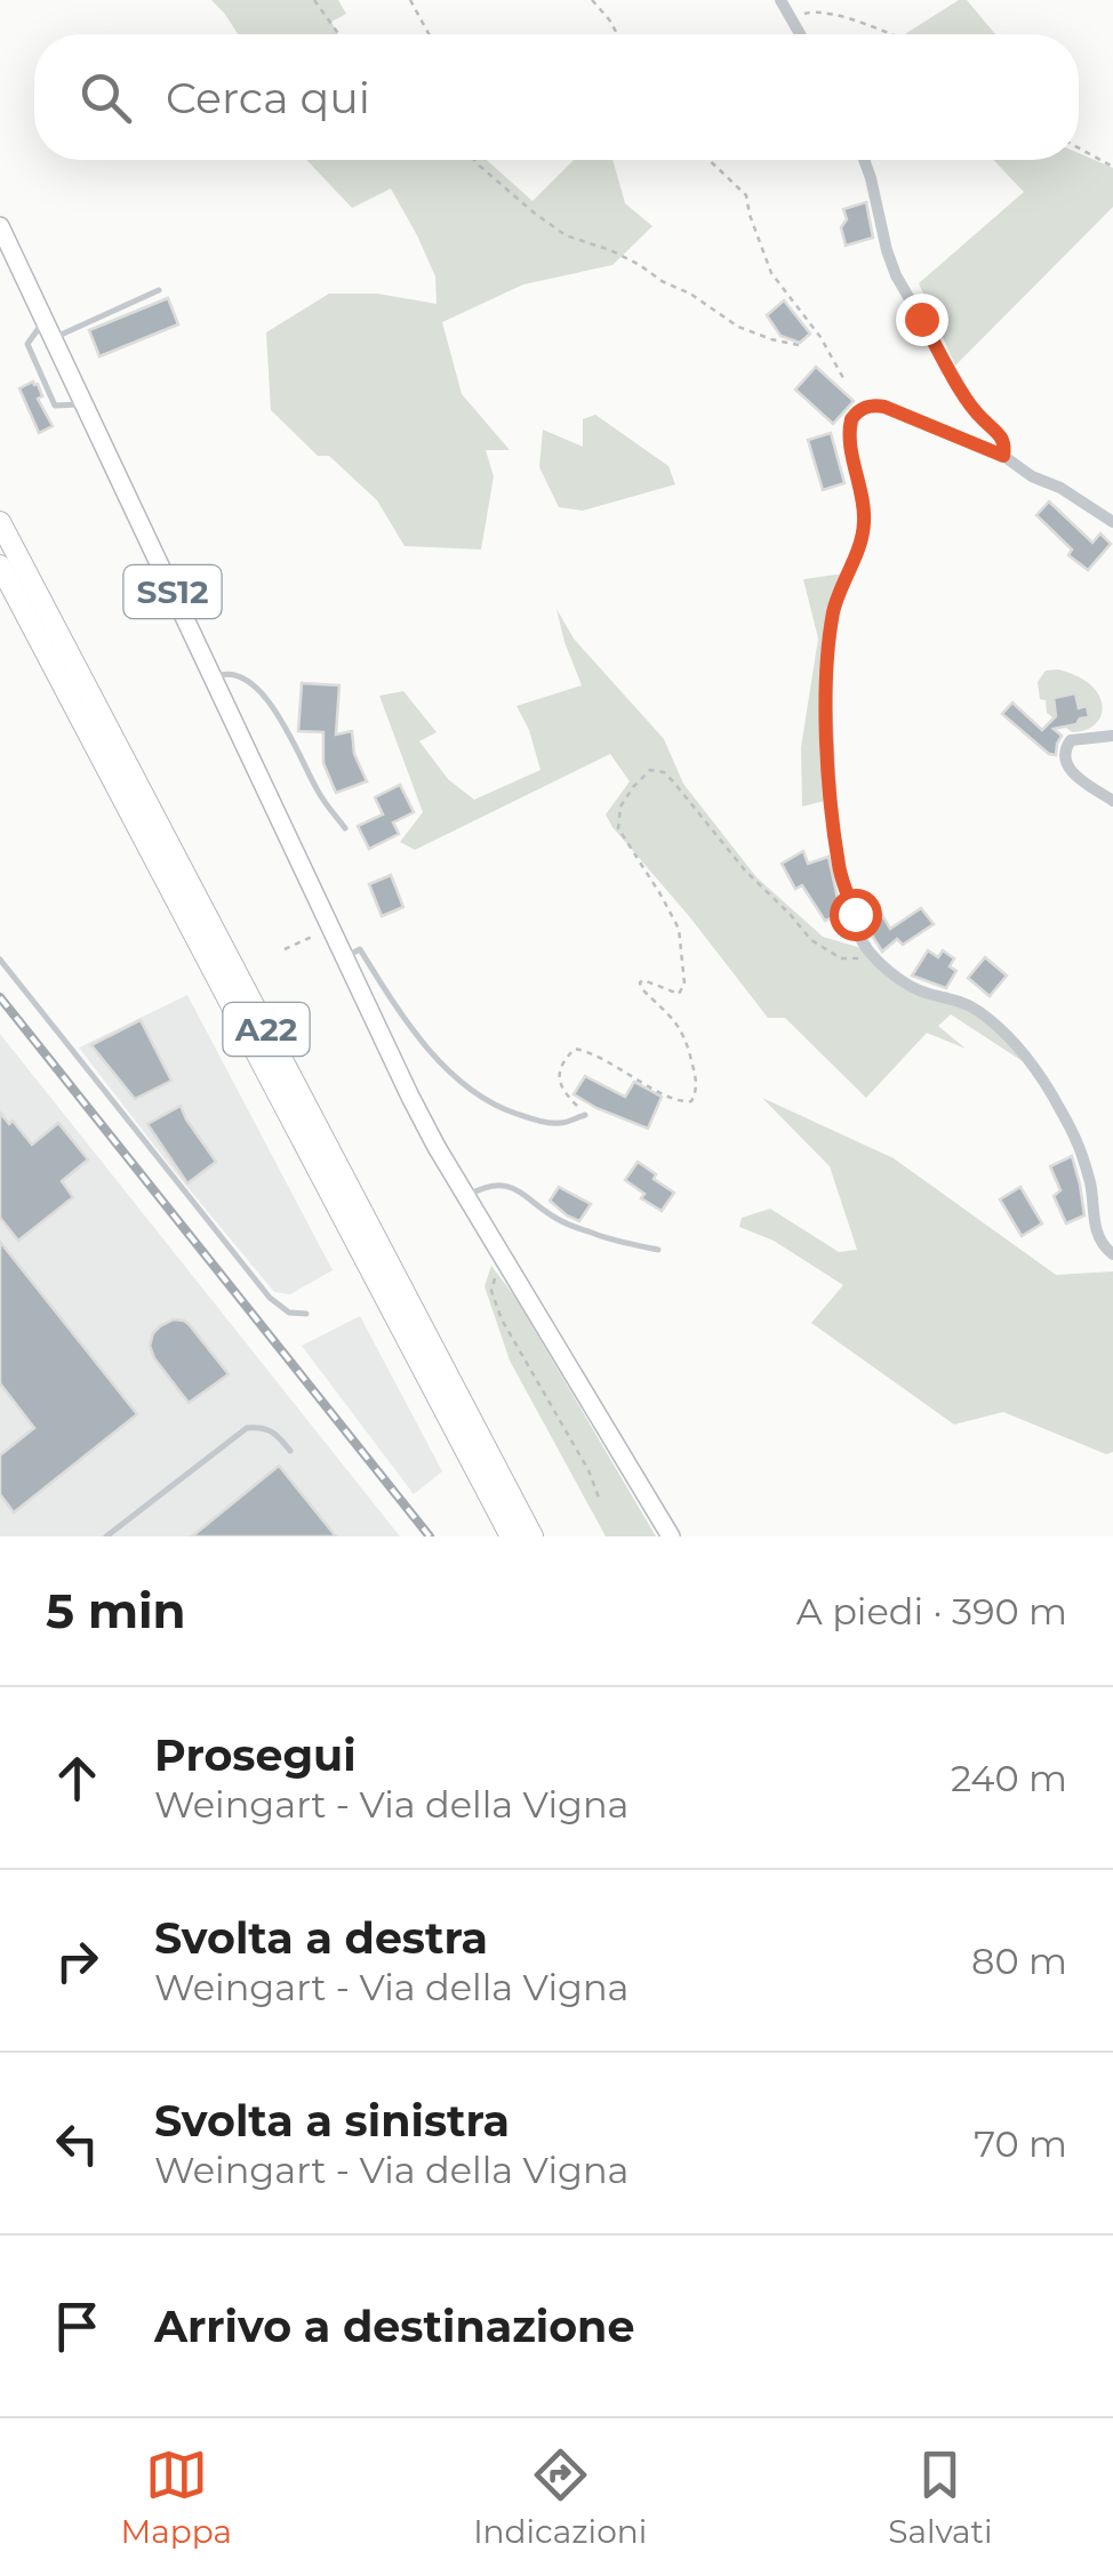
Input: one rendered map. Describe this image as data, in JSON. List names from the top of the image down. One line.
{"streets":{"highway":["A22"],"main road":["SS12"]},"page":{"search":"Cerca qui","heading":["5 min","A piedi · 390 m"],"list":[["Prosegui","Weingart - Via della Vigna","240 m"],["Svolta a destra","Weingart - Via della Vigna","80 m"],["Svolta a sinistra","Weingart - Via della Vigna","70 m"],"Arrivo a destinazione"],"nav":["Mappa","Indicazioni","Salvati"]}}
